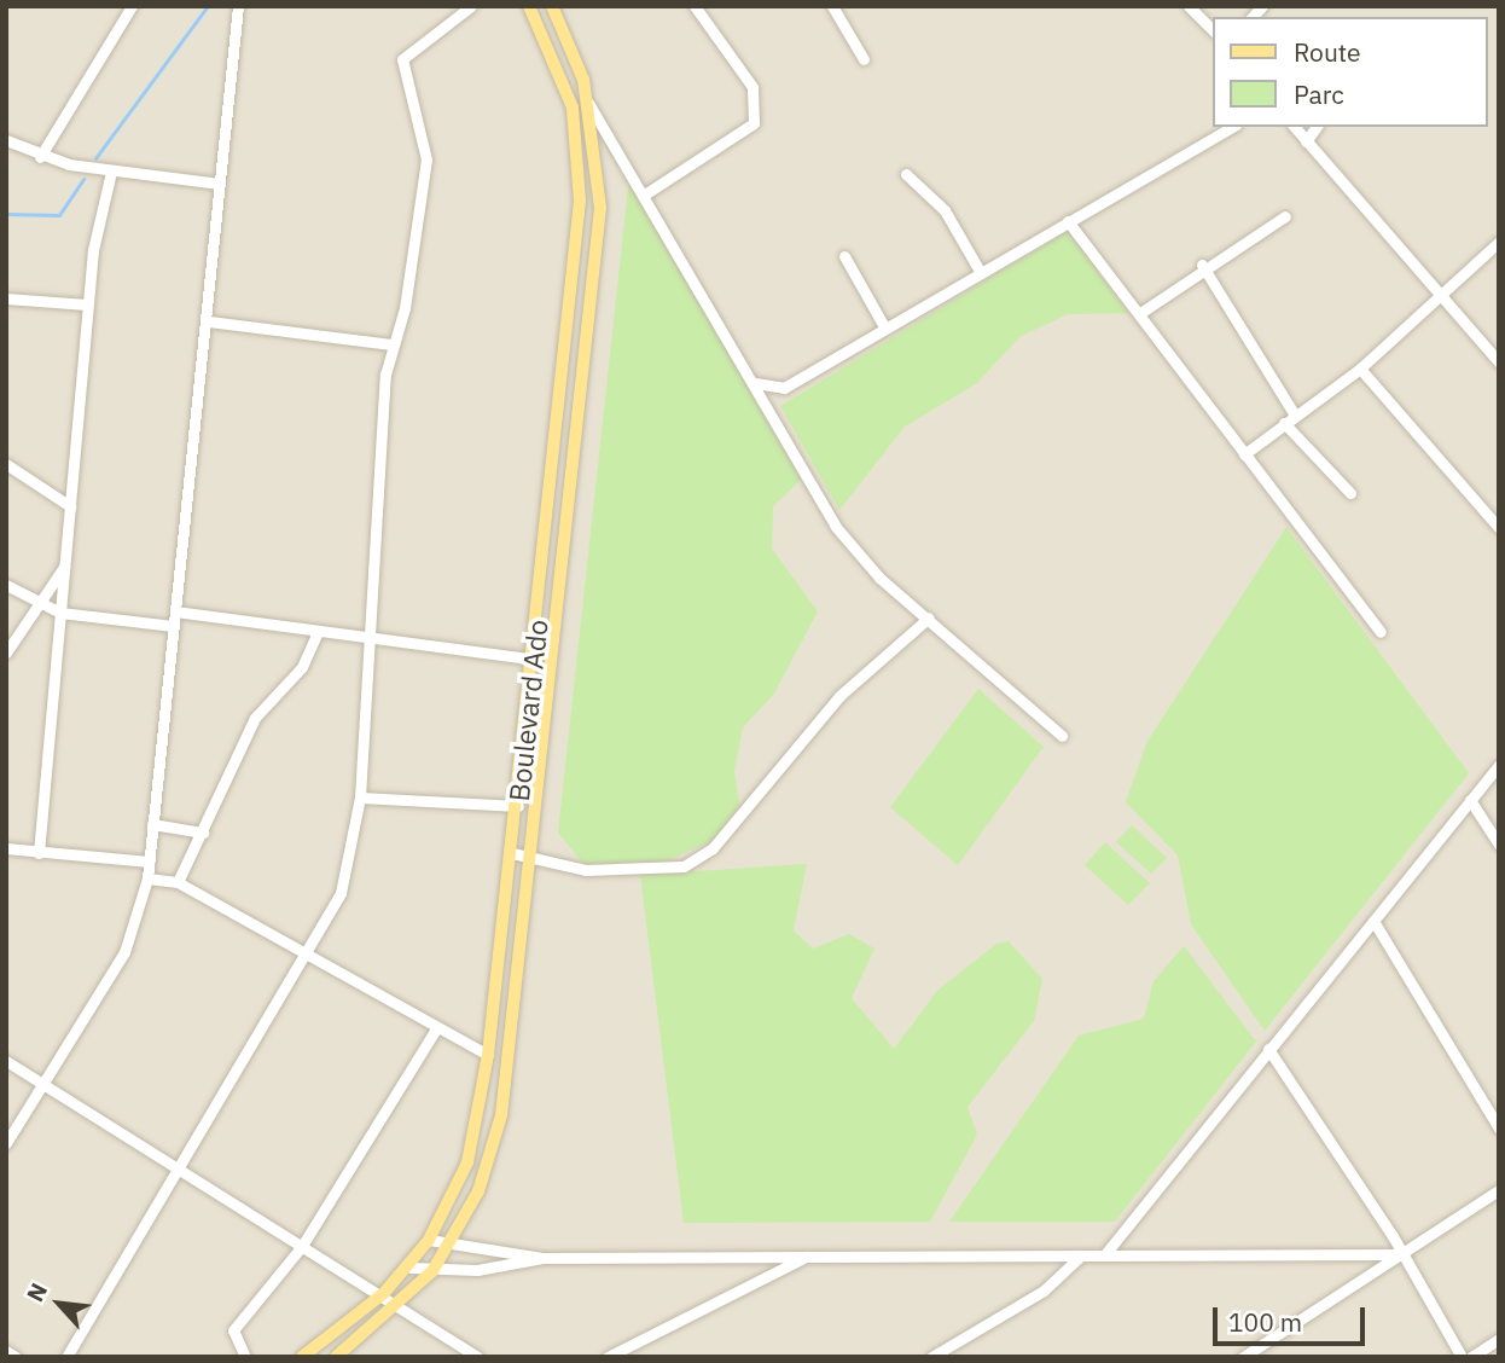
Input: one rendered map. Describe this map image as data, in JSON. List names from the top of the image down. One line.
{"streets":{"main road":["Boulevard Ado"]},"legend":["Route","Parc"],"scale_bar":"100 m","north":"top left"}
